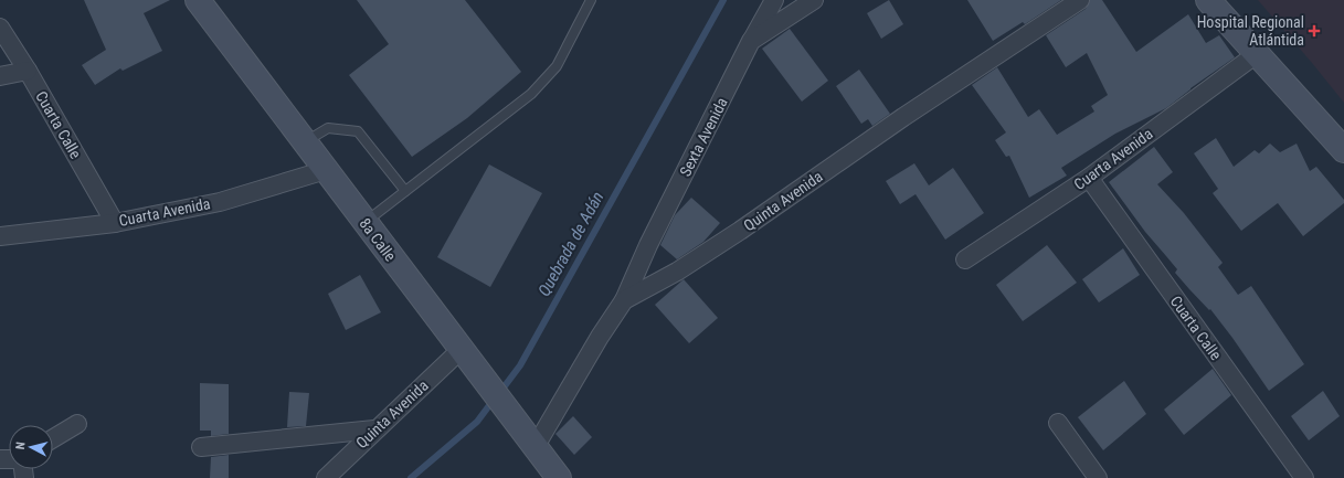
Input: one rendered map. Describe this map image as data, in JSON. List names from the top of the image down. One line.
{"streets":{"street":["Cuarta Calle","Sexta Avenida","Cuarta Avenida","Quinta Avenida","8a Calle"]},"crossings":[["Cuarta Calle","Cuarta Avenida"],["Sexta Avenida","Quinta Avenida"],["Cuarta Avenida","8a Calle"],["Quinta Avenida","8a Calle"]],"water":["Quebrada de Adán"],"places":{"health":["Hospital Regional Atlántida"]},"north":"left"}
